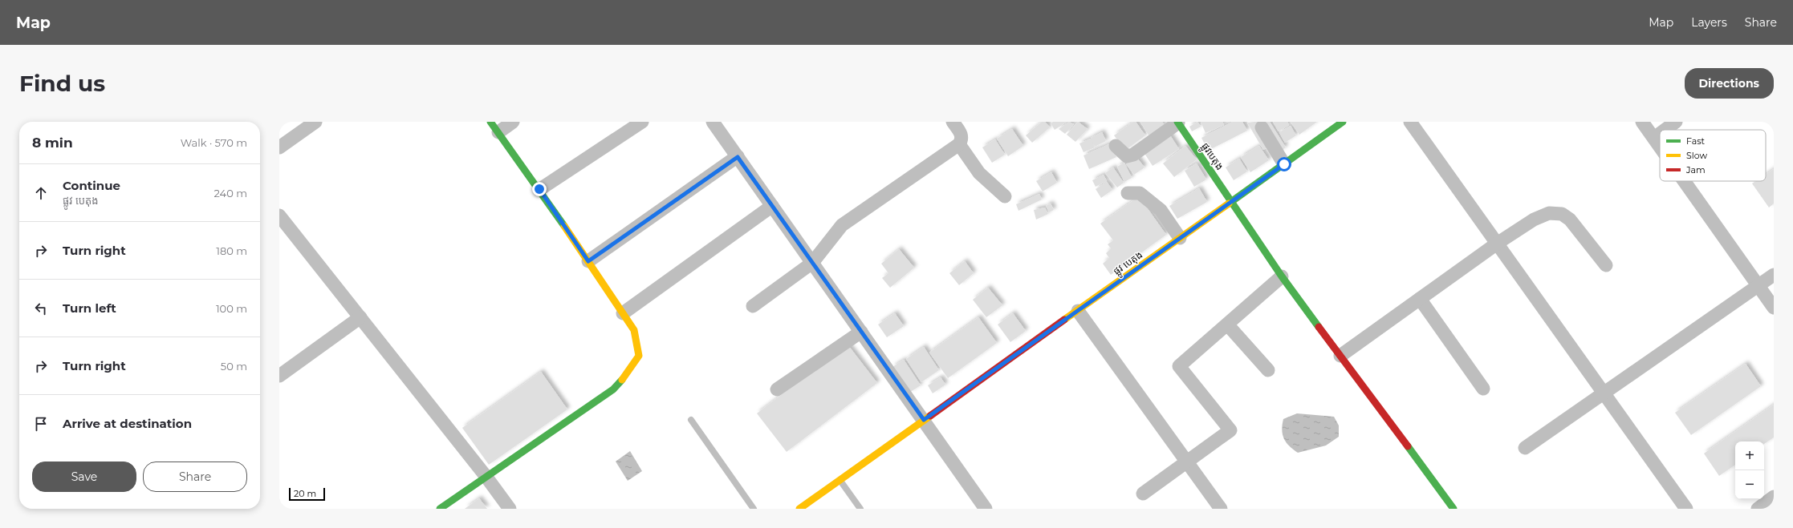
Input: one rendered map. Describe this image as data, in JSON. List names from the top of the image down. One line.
{"streets":{"street":["ផ្លូវបេតុង","ផ្លូវ បេតុង"]},"crossings":[["ផ្លូវបេតុង","ផ្លូវ បេតុង"]],"legend":["Fast","Slow","Jam"],"scale_bar":"20 m","page":{"header":"Map","nav":["Map","Layers","Share"],"buttons":["Directions",["Save","Share"]],"title":"Find us","heading":["8 min","Walk · 570 m"],"list":[["Continue","ផ្លូវ បេតុង","240 m"],["Turn right","180 m"],["Turn left","100 m"],["Turn right","50 m"],"Arrive at destination"],"map_buttons":["+","−"],"scale":"20 m"}}
